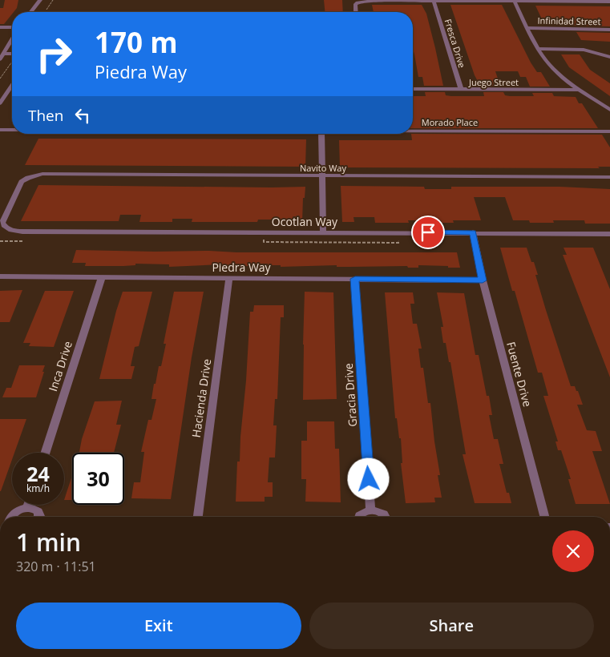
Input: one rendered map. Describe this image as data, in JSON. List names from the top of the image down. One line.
{"streets":{"street":["Infinidad Street","Fresca Drive","Juego Street","Morado Place","Navito Way","Ocotlan Way","Piedra Way","Inca Drive","Fuente Drive","Gracia Drive","Hacienda Drive"]},"crossings":[["Fresca Drive","Juego Street"],["Navito Way","Ocotlan Way"],["Ocotlan Way","Fuente Drive"],["Piedra Way","Inca Drive"],["Piedra Way","Fuente Drive"],["Piedra Way","Gracia Drive"],["Piedra Way","Hacienda Drive"]],"page":{"turn":["170 m","Piedra Way"],"then":"Then","speed":"24 km/h","limit":"30","heading":["1 min","320 m · 11:51"],"buttons":["Exit","Share"]}}
